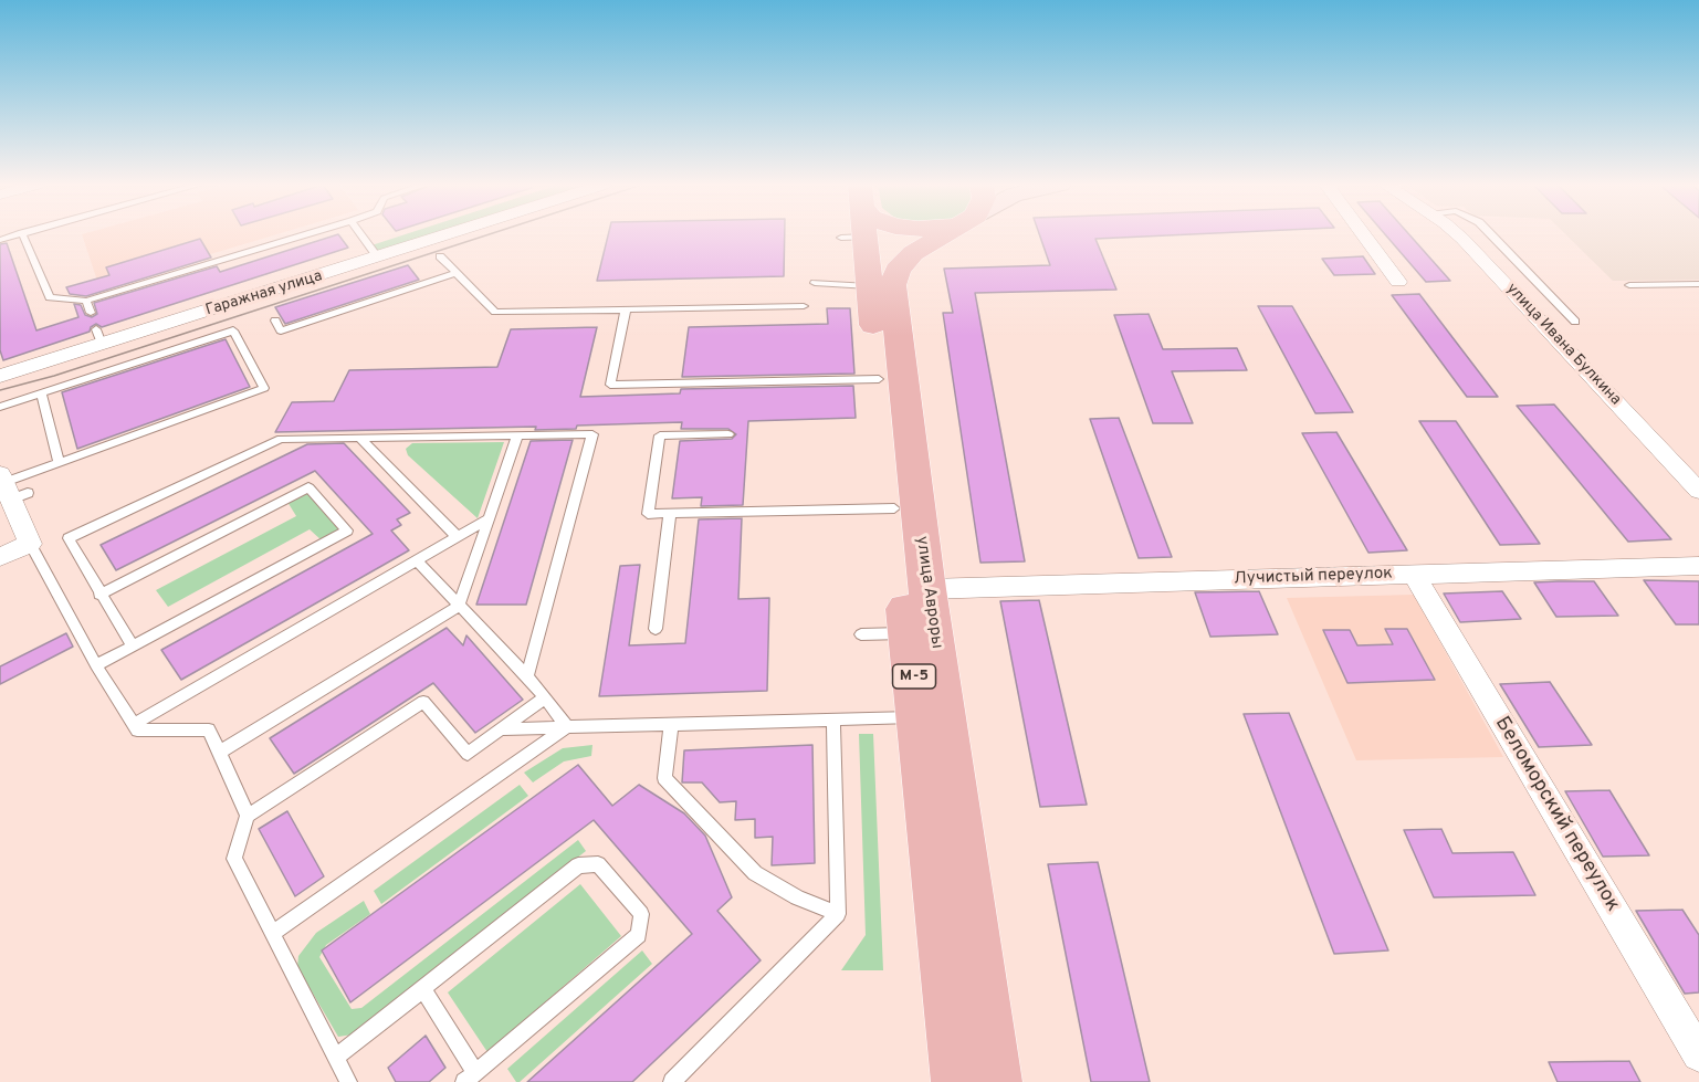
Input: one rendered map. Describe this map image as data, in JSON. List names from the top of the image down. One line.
{"streets":{"main road":["улица Авроры","М-5"],"street":["Гаражная улица","улица Ивана Булкина","Лучистый переулок","Беломорский переулок"]},"crossings":[["Лучистый переулок","улица Авроры"],["Лучистый переулок","Беломорский переулок"]]}
